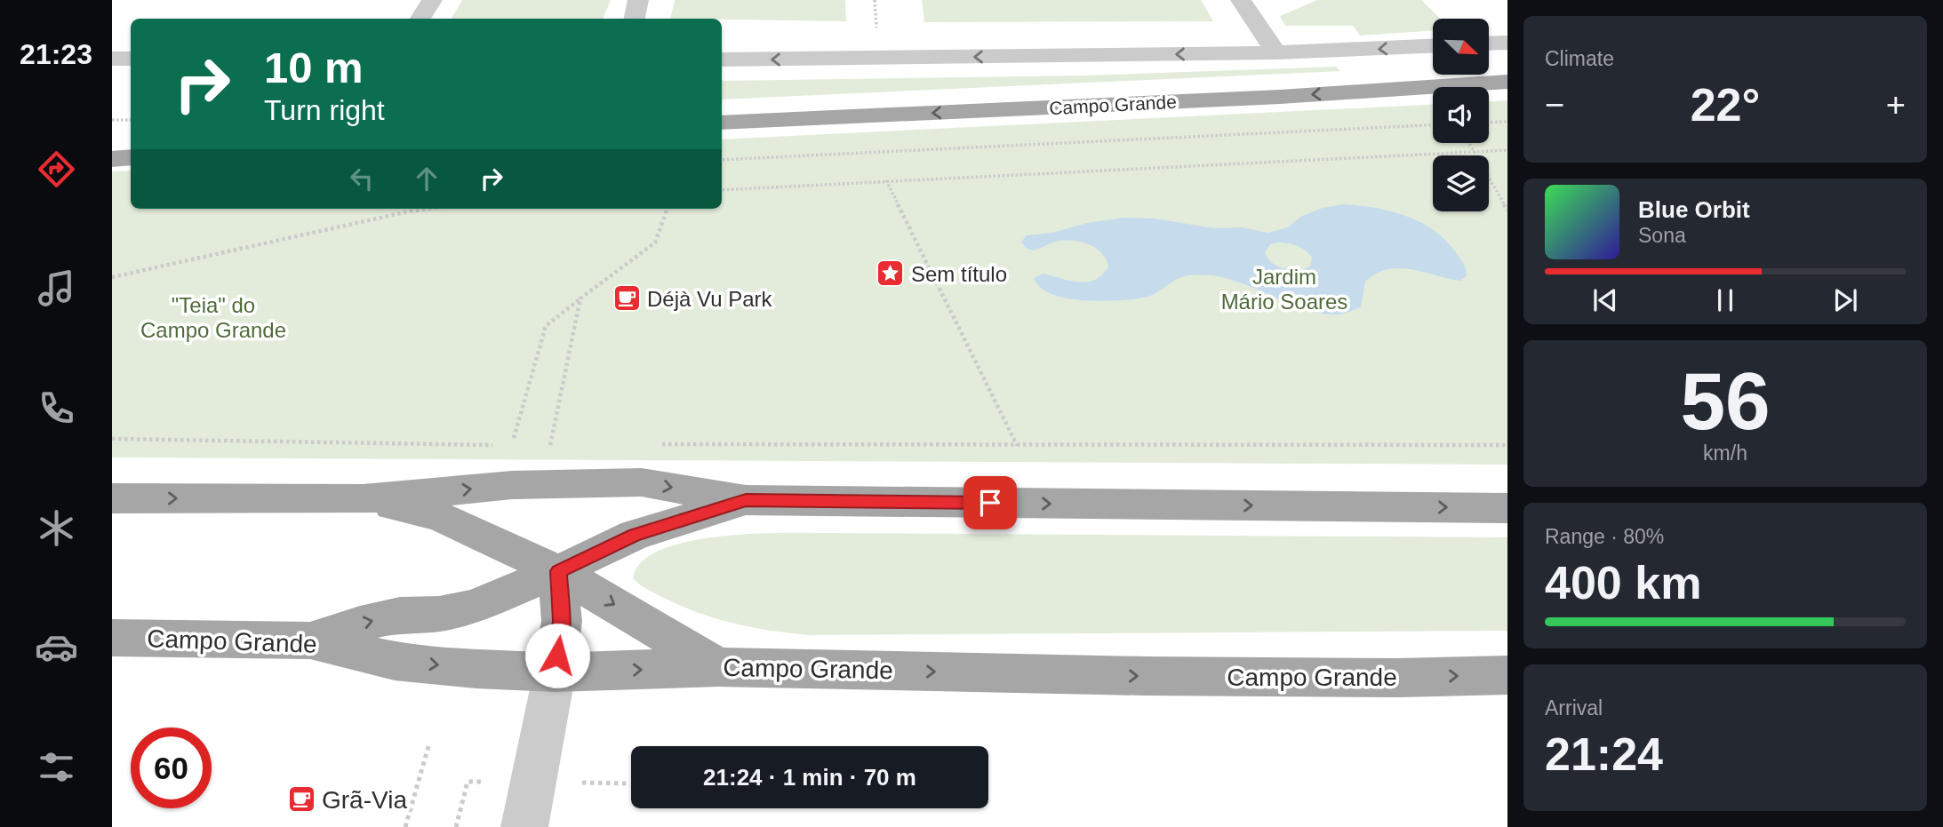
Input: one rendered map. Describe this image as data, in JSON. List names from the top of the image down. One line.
{"streets":{"main road":["Campo Grande"]},"parks":["Jardim Mário Soares","\"Teia\" do Campo Grande"],"places":{"place":["Sem título"],"cafe":["Déjà Vu Park","Grã-Via"]},"north":"bottom right","page":{"tabs":"21:23","tile":["Climate",["56","km/h"],["Range · 80%","400 km"],["Arrival","21:24"]],"turn":["10 m","Turn right"],"heat":["−","22°","+"],"song":["Blue Orbit","Sona"],"limit":"60","trip":"21:24 · 1 min · 70 m"}}
